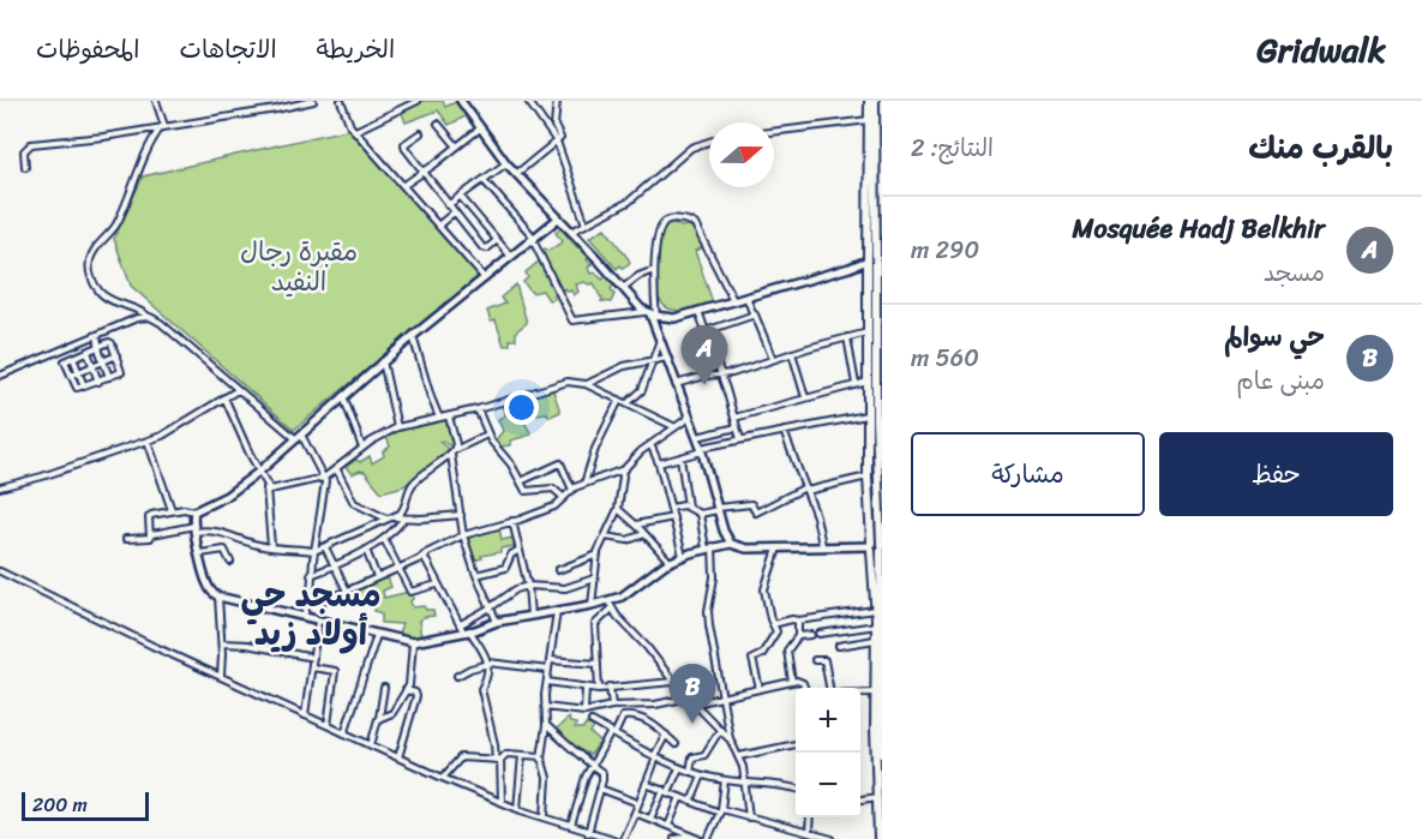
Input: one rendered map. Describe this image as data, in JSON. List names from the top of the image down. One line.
{"districts":["مسجد حي أولاد زيد"],"parks":["مقبرة رجال النفيد"],"scale_bar":"200 m","north":"right","page":{"header":"Gridwalk","nav":["الخريطة","الاتجاهات","المحفوظات"],"heading":["بالقرب منك","النتائج: 2"],"list":[{"mark":"A","name":"Mosquée Hadj Belkhir","note":"مسجد","value":"290 m"},{"mark":"B","name":"حي سوالم","note":"مبنى عام","value":"560 m"}],"pins":["A","B"],"buttons":["حفظ","مشاركة"],"map_buttons":["+","−"],"scale":"200 m"}}
